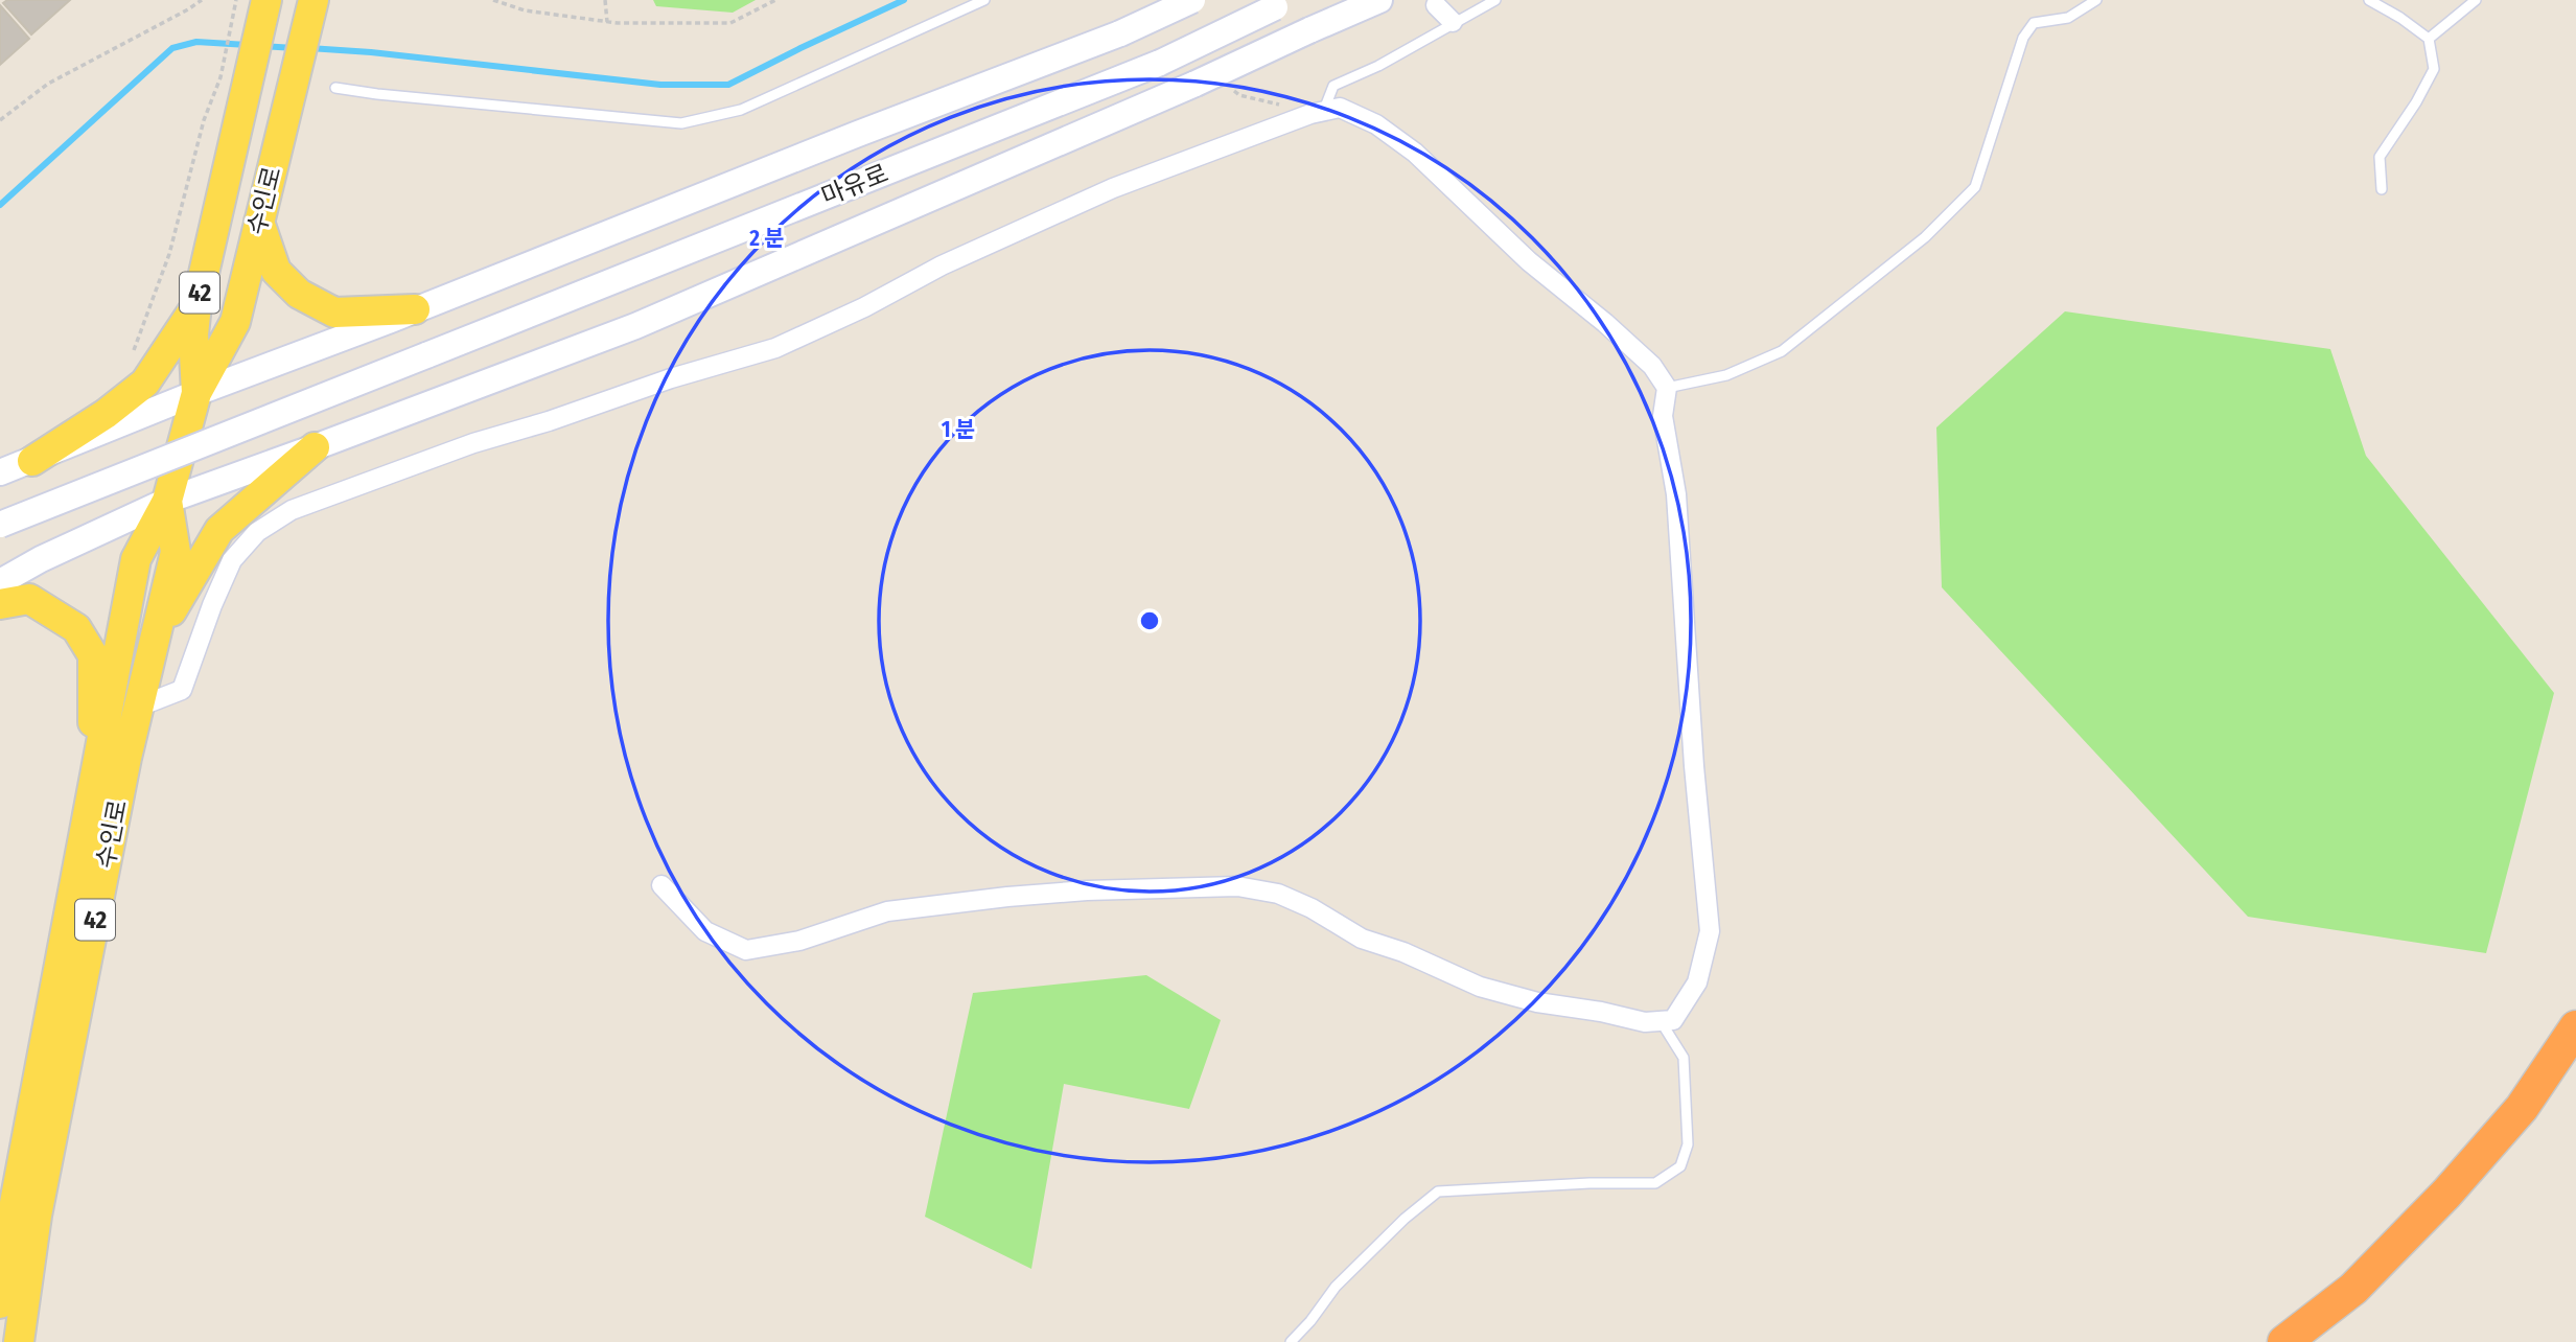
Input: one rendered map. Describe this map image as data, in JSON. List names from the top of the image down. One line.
{"streets":{"main road":["마유로","수인로","42"]},"rings":["2 분","1 분"]}
